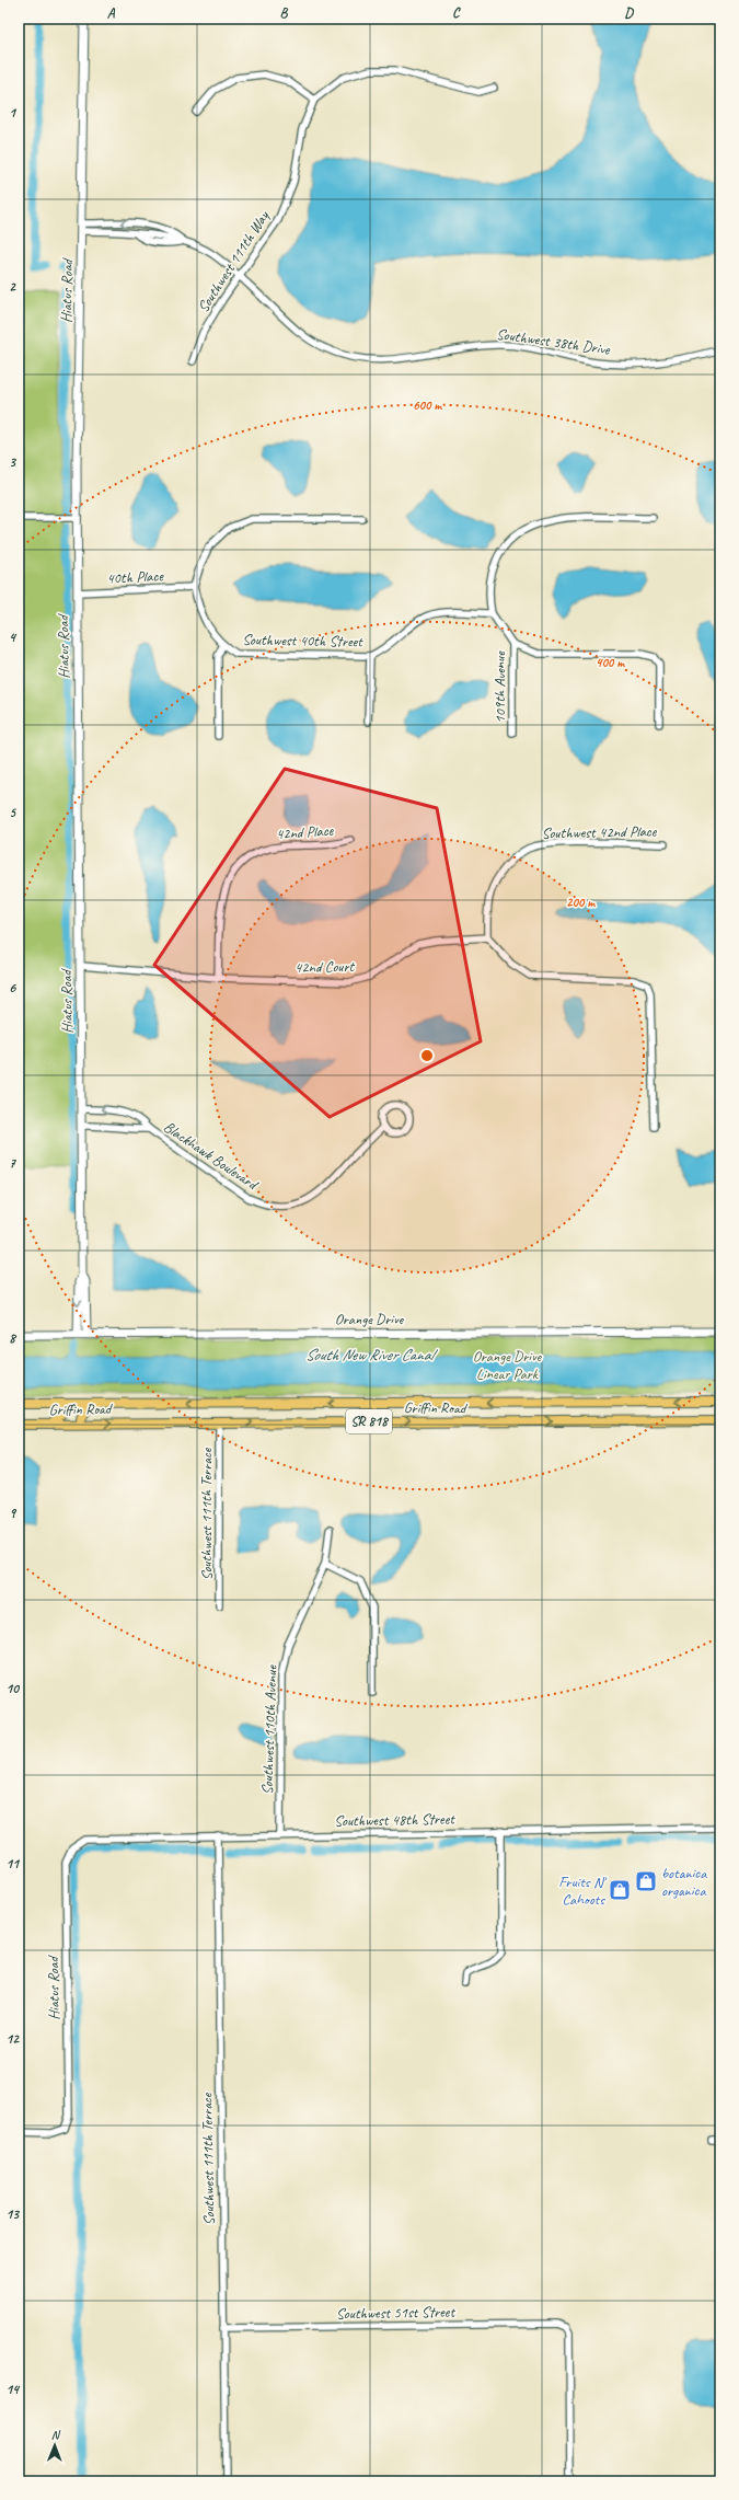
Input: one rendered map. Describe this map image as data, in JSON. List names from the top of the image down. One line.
{"streets":{"main road":["Griffin Road","SR 818"],"street":["Southwest 111th Way","Hiatus Road","Southwest 38th Drive","40th Place","Southwest 40th Street","109th Avenue","42nd Place","Southwest 42nd Place","42nd Court","Blackhawk Boulevard","Orange Drive","Southwest 111th Terrace","Southwest 110th Avenue","Southwest 48th Street","Southwest 51st Street"]},"crossings":[["Southwest 111th Way","Southwest 38th Drive"],["Hiatus Road","Southwest 38th Drive"],["Hiatus Road","40th Place"],["Hiatus Road","42nd Court"],["Hiatus Road","Blackhawk Boulevard"],["Hiatus Road","Orange Drive"],["Hiatus Road","Southwest 48th Street"],["40th Place","Southwest 40th Street"],["42nd Place","42nd Court"],["Southwest 42nd Place","42nd Court"],["Griffin Road","Southwest 111th Terrace"],["Southwest 111th Terrace","Southwest 48th Street"],["Southwest 111th Terrace","Southwest 51st Street"],["Southwest 110th Avenue","Southwest 48th Street"]],"water":["South New River Canal"],"parks":["Orange Drive Linear Park"],"places":{"shop":["botanica organica","Fruits N' Cahoots"]},"north":"top","grid":{"columns":["A","B","C","D"],"rows":["1","2","3","4","5","6","7","8","9","10","11","12","13","14"]},"rings":["600 m","400 m","200 m"]}
